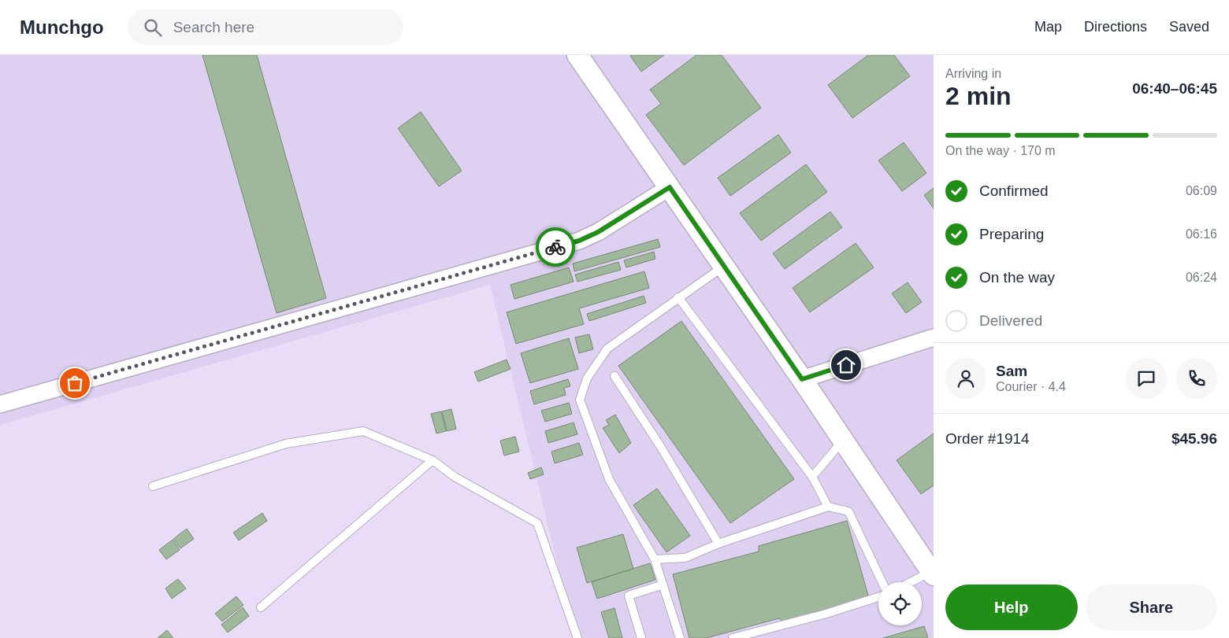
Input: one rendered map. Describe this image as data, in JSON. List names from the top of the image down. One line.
{"page":{"header":"Munchgo","search":"Search here","nav":["Map","Directions","Saved"],"heading":["2 min","Arriving in","06:40–06:45"],"panel":["Sam","Courier · 4.4","Order #1914","$45.96"],"bar":"On the way · 170 m","list":[["Confirmed","06:09"],["Preparing","06:16"],["On the way","06:24"],"Delivered"],"buttons":["Help","Share"]}}
